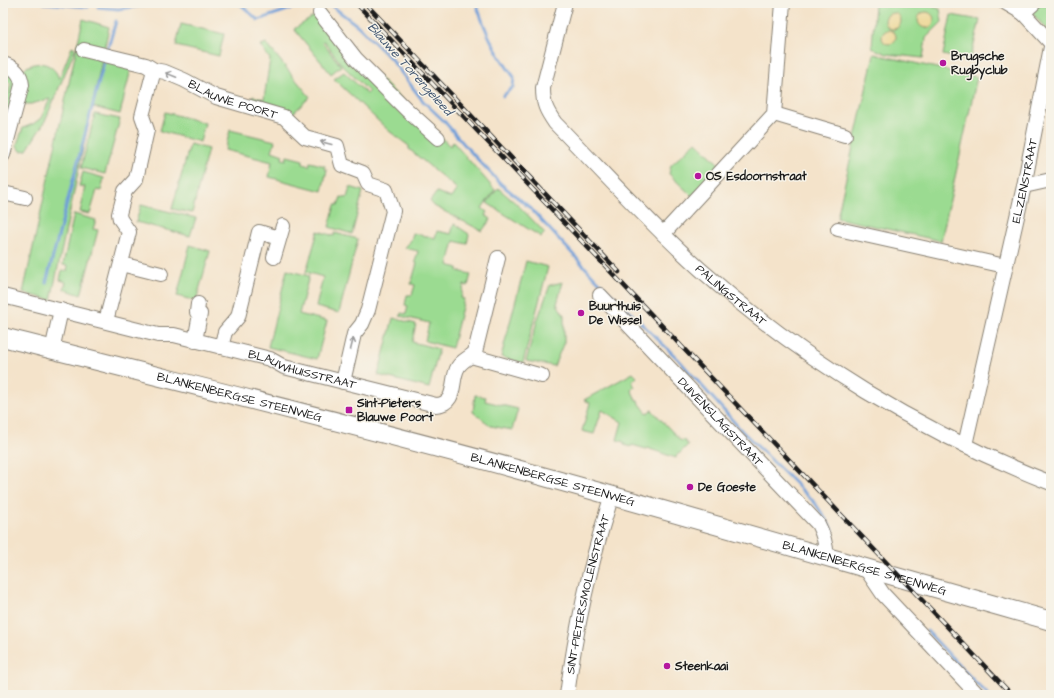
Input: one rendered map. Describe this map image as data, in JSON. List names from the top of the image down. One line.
{"streets":{"main road":["BLANKENBERGSE STEENWEG"],"street":["BLAUWE POORT","ELZENSTRAAT","PALINGSTRAAT","BLAUWHUISSTRAAT","DUIVENSLAGSTRAAT","SINT-PIETERSMOLENSTRAAT"]},"crossings":[["BLAUWE POORT","BLAUWHUISSTRAAT"],["ELZENSTRAAT","PALINGSTRAAT"],["BLANKENBERGSE STEENWEG","DUIVENSLAGSTRAAT"],["BLANKENBERGSE STEENWEG","SINT-PIETERSMOLENSTRAAT"]],"water":["Blauwe Torengeleed"],"places":{"other":["Brugsche Rugbyclub","OS Esdoornstraat","Buurthuis De Wissel","De Goeste","Steenkaai"],"transit":["Sint-Pieters Blauwe Poort"]}}
